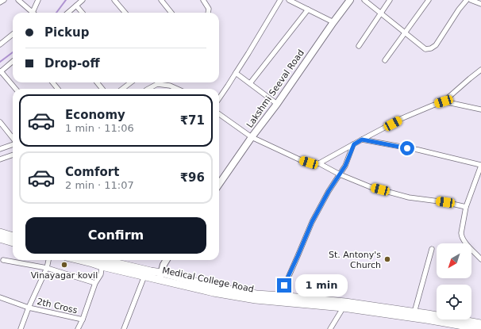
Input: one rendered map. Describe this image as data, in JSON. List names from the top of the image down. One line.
{"streets":{"main road":["Medical College Road"],"street":["Lakshmi Seeval Road","2th Cross"]},"places":["St. Antony's Church","Vinayagar kovil"],"north":"bottom left","page":{"banner":["Pickup","Drop-off"],"list":[{"name":"Economy","note":"1 min · 11:06","value":"₹71"},{"name":"Comfort","note":"2 min · 11:07","value":"₹96"}],"buttons":"Confirm","bubble":"1 min"}}
